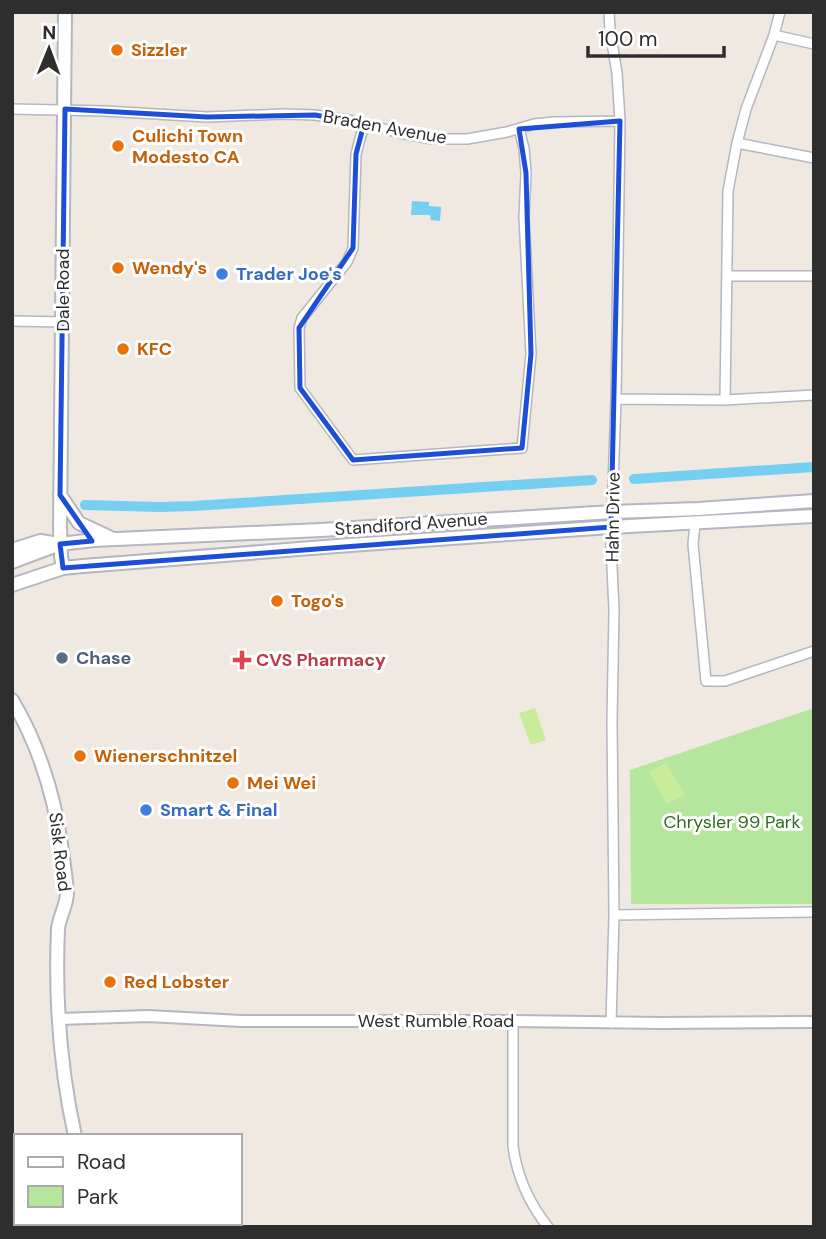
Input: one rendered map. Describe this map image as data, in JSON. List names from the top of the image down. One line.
{"streets":{"main road":["Dale Road","Standiford Avenue","Sisk Road"],"street":["Braden Avenue","Hahn Drive","West Rumble Road"]},"crossings":[["Braden Avenue","Dale Road"],["Braden Avenue","Hahn Drive"],["Dale Road","Standiford Avenue"],["Hahn Drive","Standiford Avenue"],["Hahn Drive","West Rumble Road"],["Sisk Road","West Rumble Road"]],"parks":["Chrysler 99 Park"],"places":{"other":["Sizzler","Culichi Town Modesto CA","Wendy's","Trader Joe's","KFC","Togo's","Chase","Wienerschnitzel","Mei Wei","Smart & Final","Red Lobster"],"health":["CVS Pharmacy"]},"legend":["Road","Park"],"scale_bar":"100 m","north":"top"}
